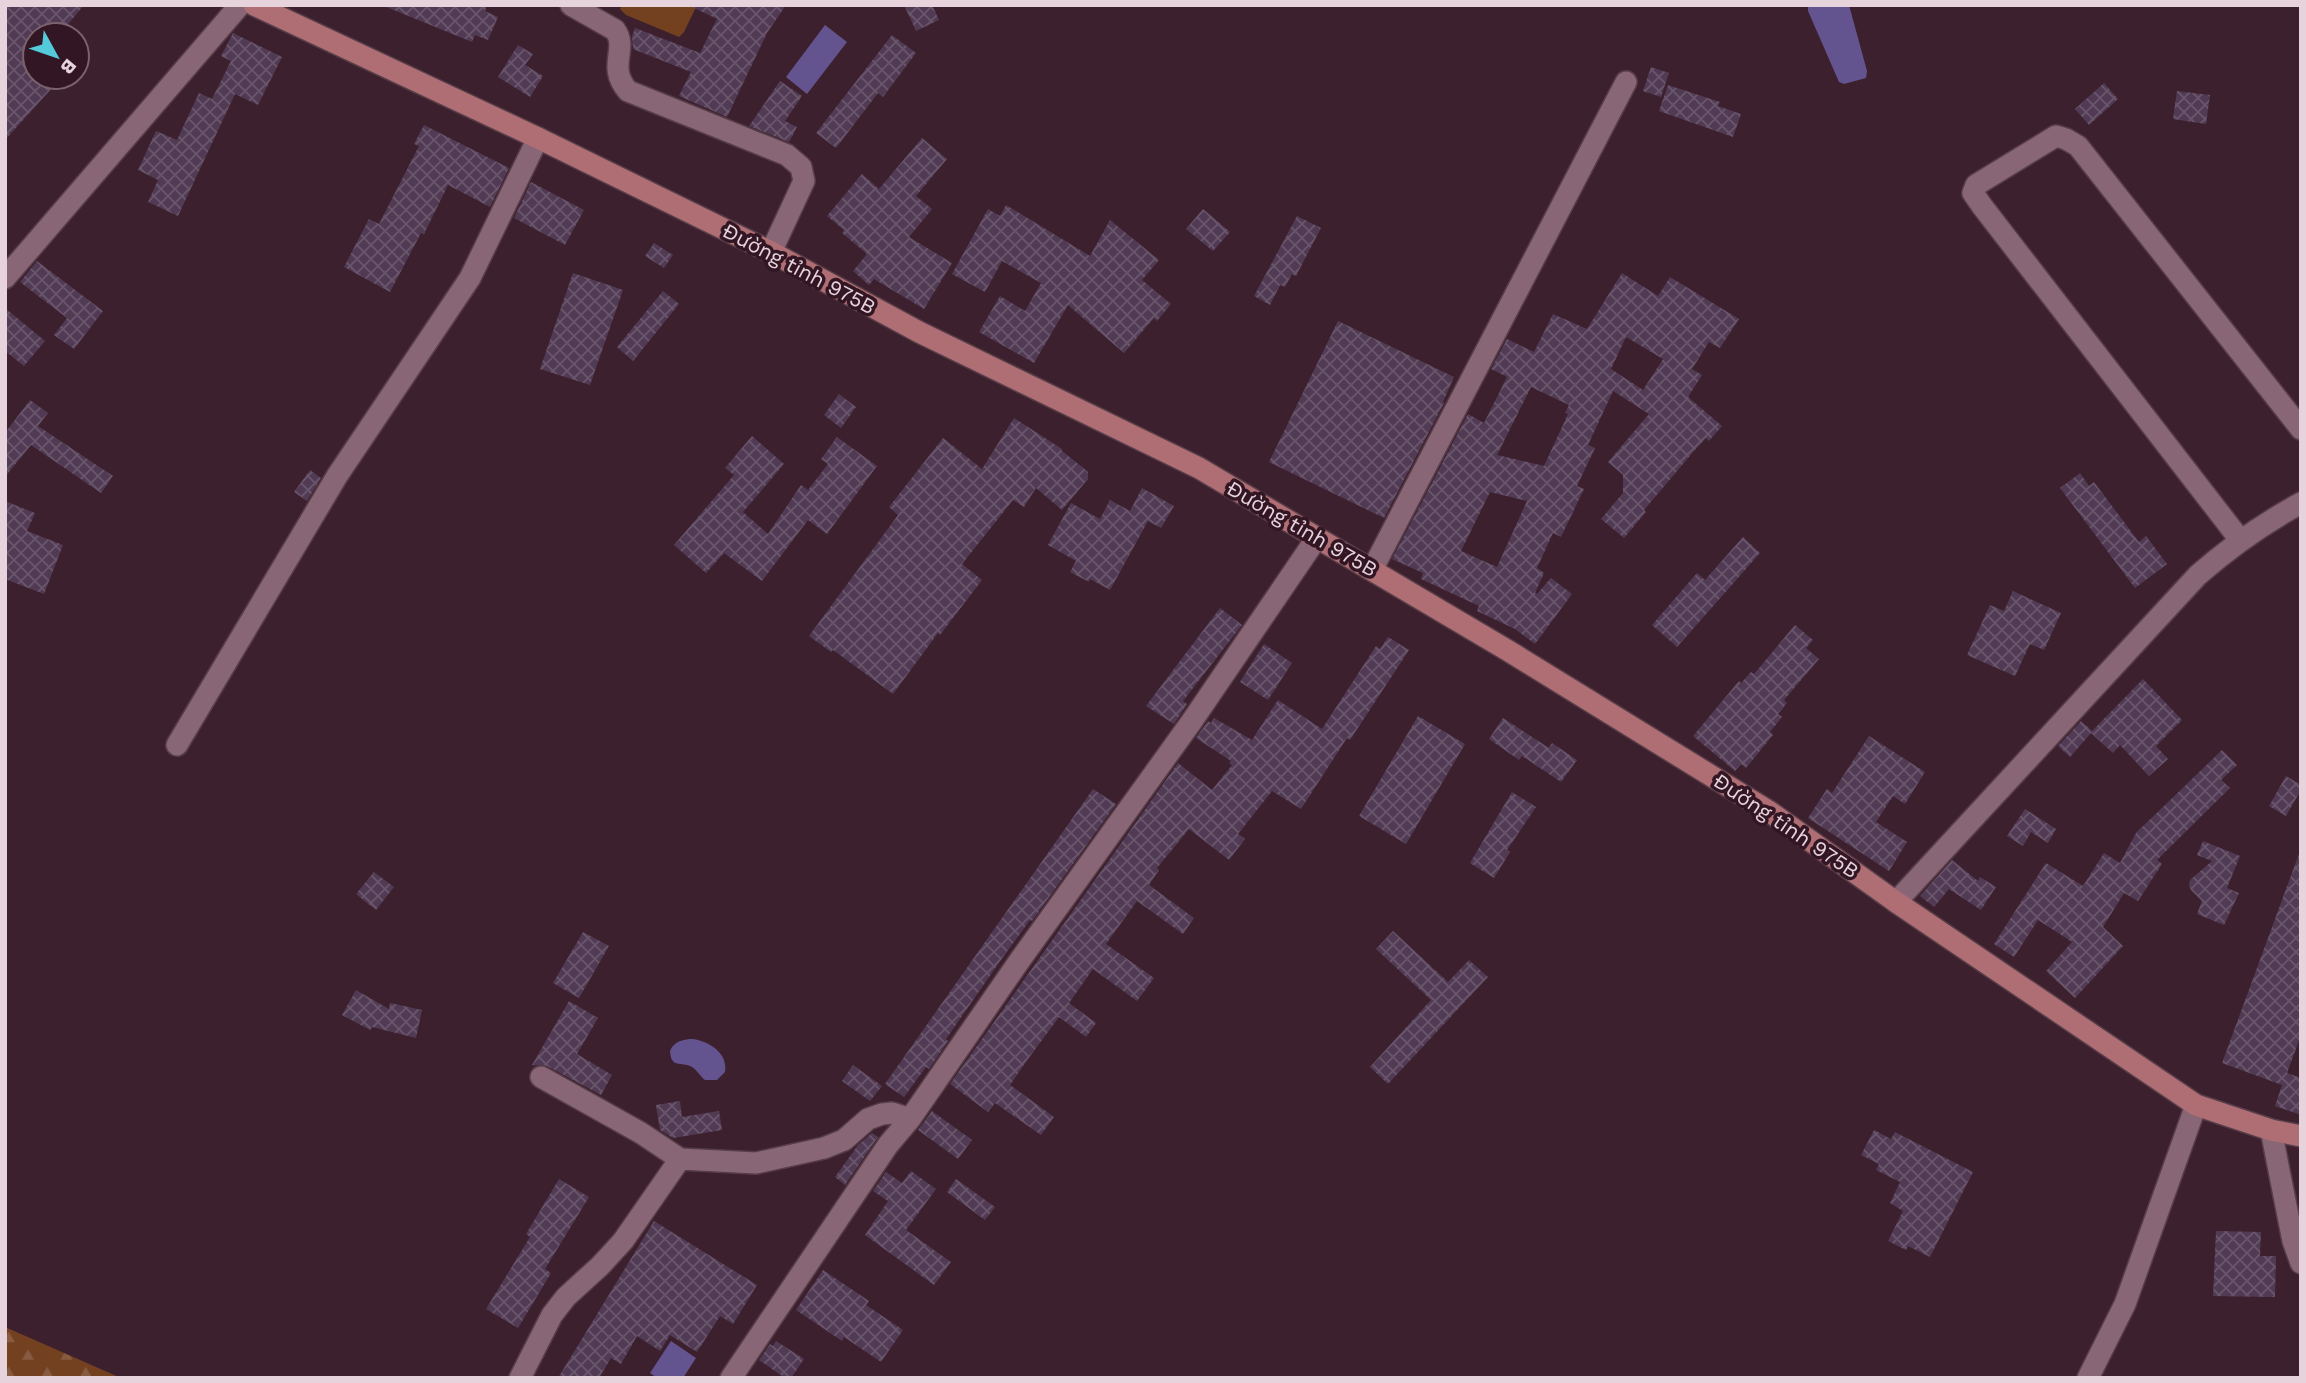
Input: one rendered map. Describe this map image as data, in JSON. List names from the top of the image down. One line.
{"streets":{"main road":["Đường tỉnh 975B"]},"north":"bottom right"}
